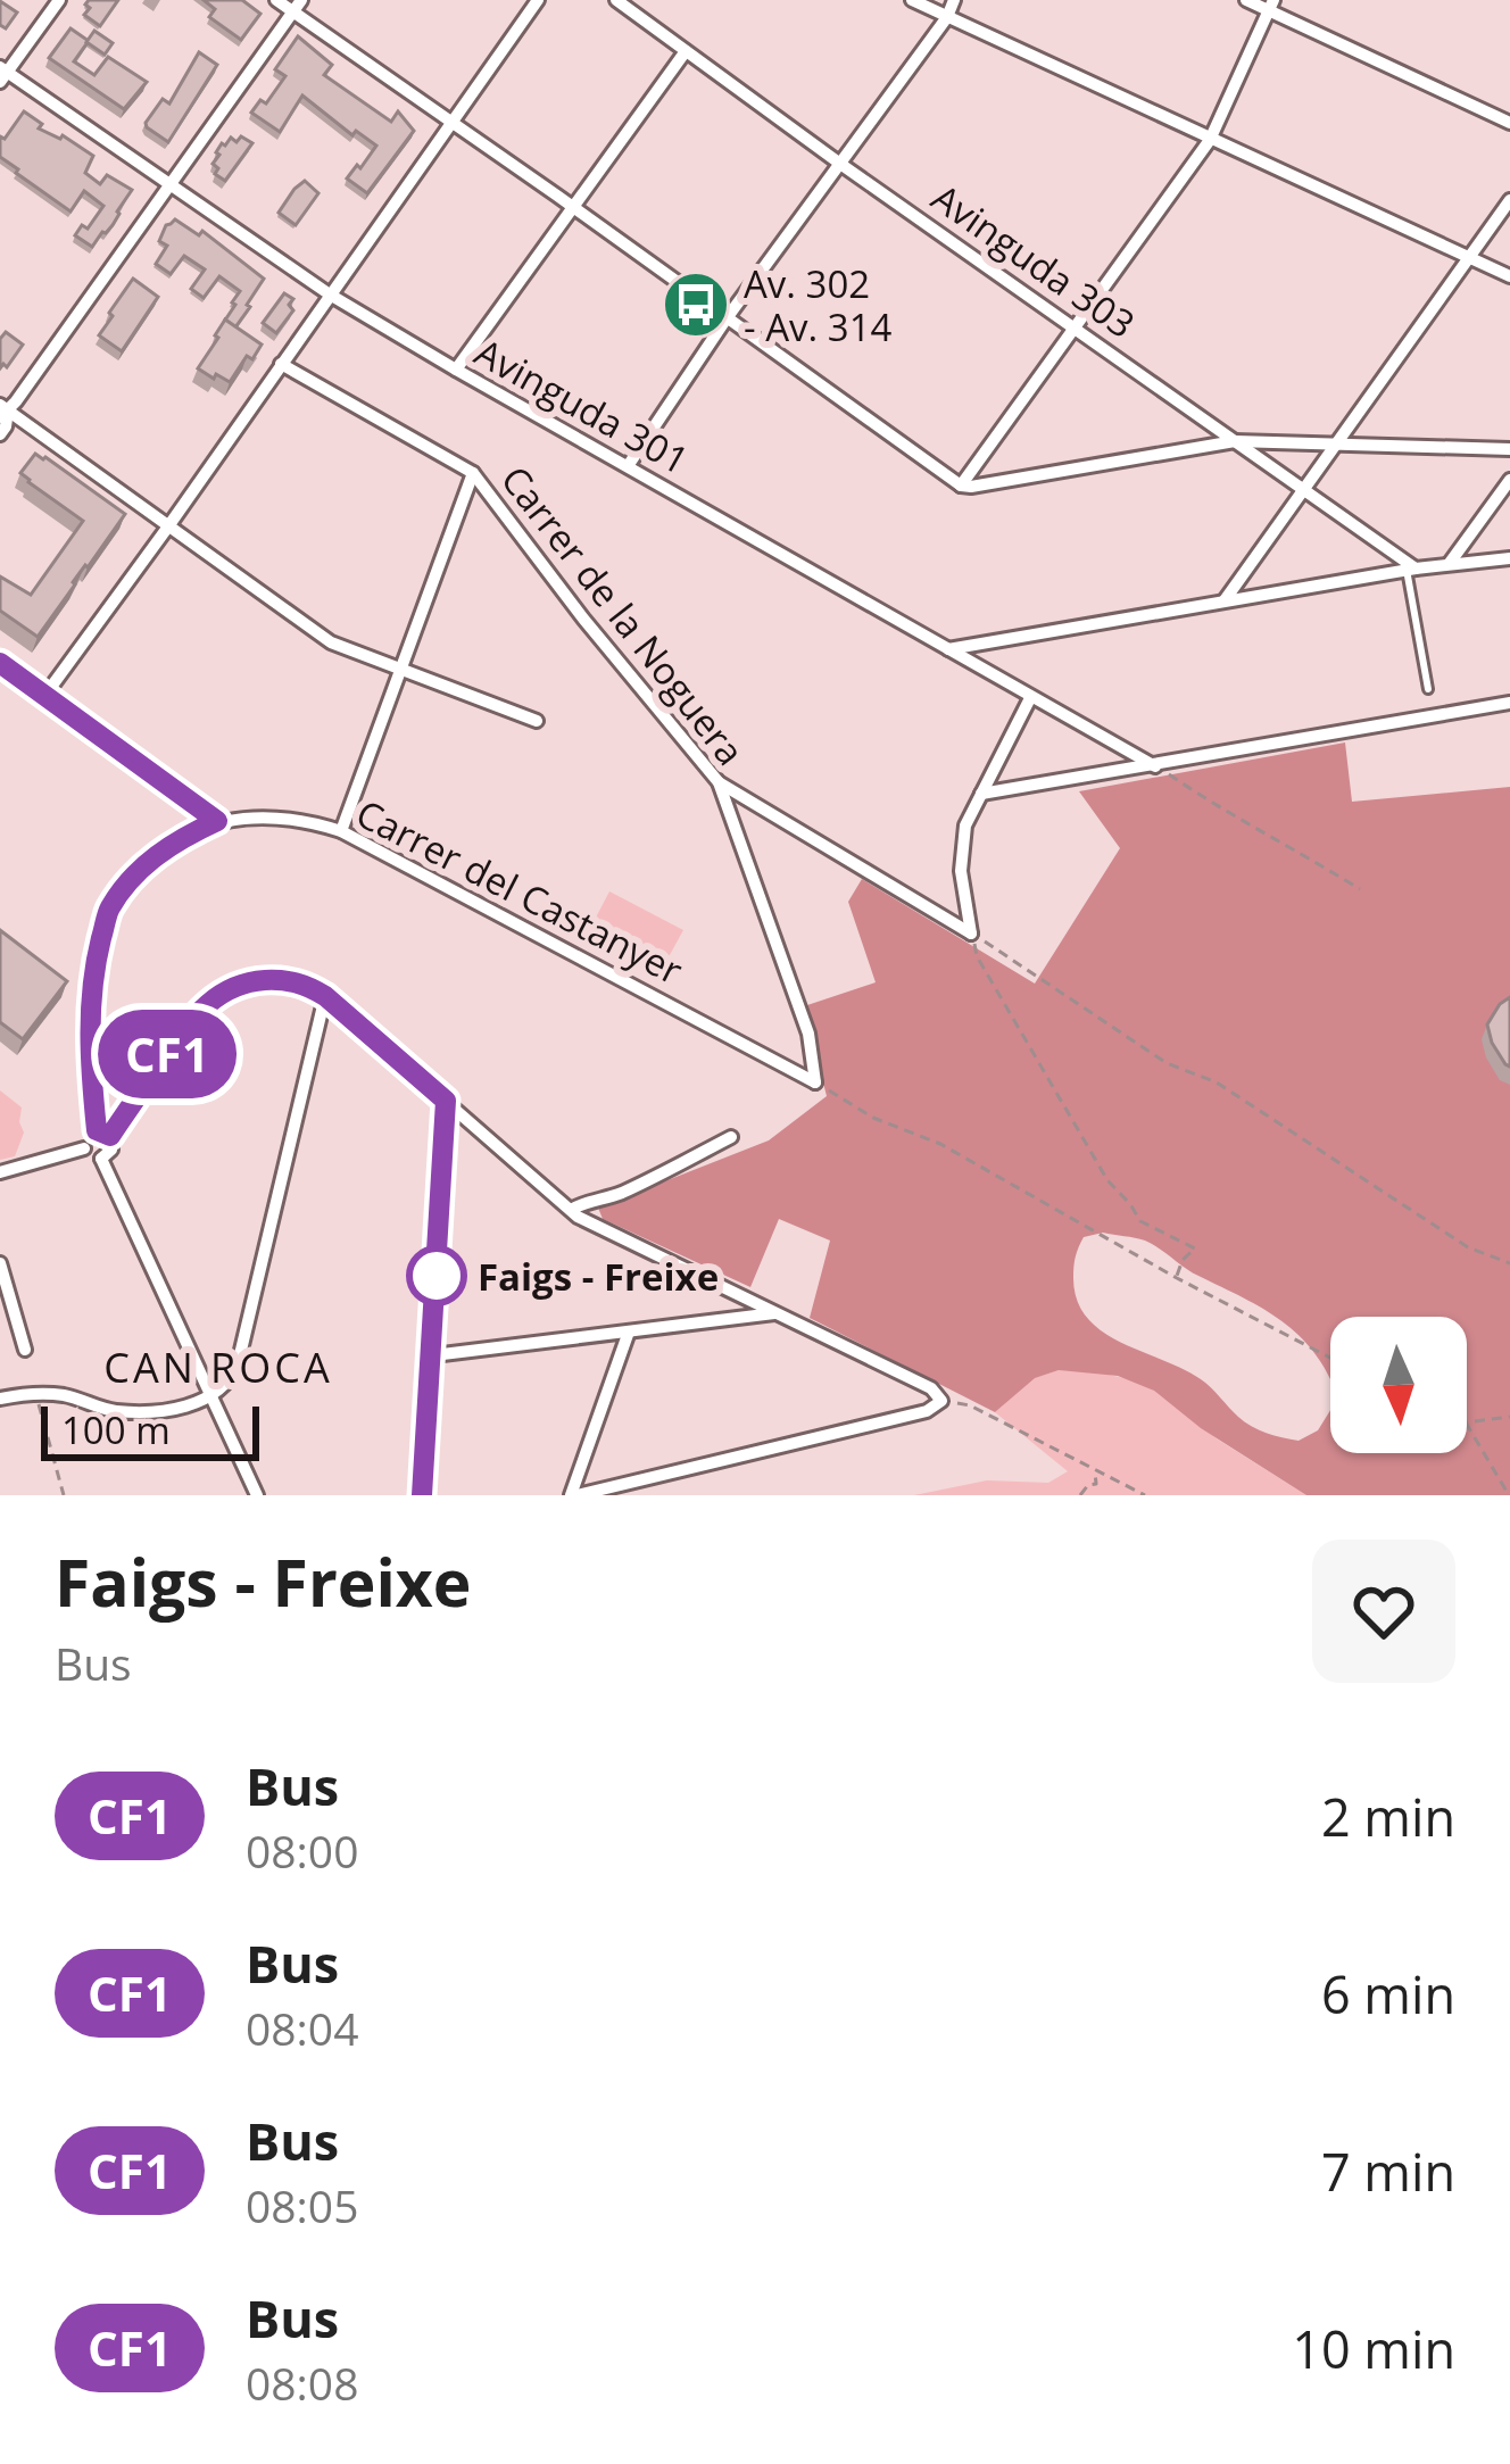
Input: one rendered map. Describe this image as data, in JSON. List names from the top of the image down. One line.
{"streets":{"street":["Avinguda 303","Avinguda 301","Carrer de la Noguera","Carrer del Castanyer"]},"crossings":[["Carrer de la Noguera","Carrer del Castanyer"]],"districts":["CAN ROCA"],"places":{"bus stop":["Av. 302 - Av. 314"],"other":["Faigs - Freixe"]},"lines":["bus line CF1"],"scale_bar":"100 m","north":"bottom","page":{"on_map":"CF1","scale":"100 m","heading":["Faigs - Freixe","Bus"],"list":[{"mark":"CF1","name":"Bus","note":"08:00","value":"2 min"},{"mark":"CF1","name":"Bus","note":"08:04","value":"6 min"},{"mark":"CF1","name":"Bus","note":"08:05","value":"7 min"},{"mark":"CF1","name":"Bus","note":"08:08","value":"10 min"}]}}
